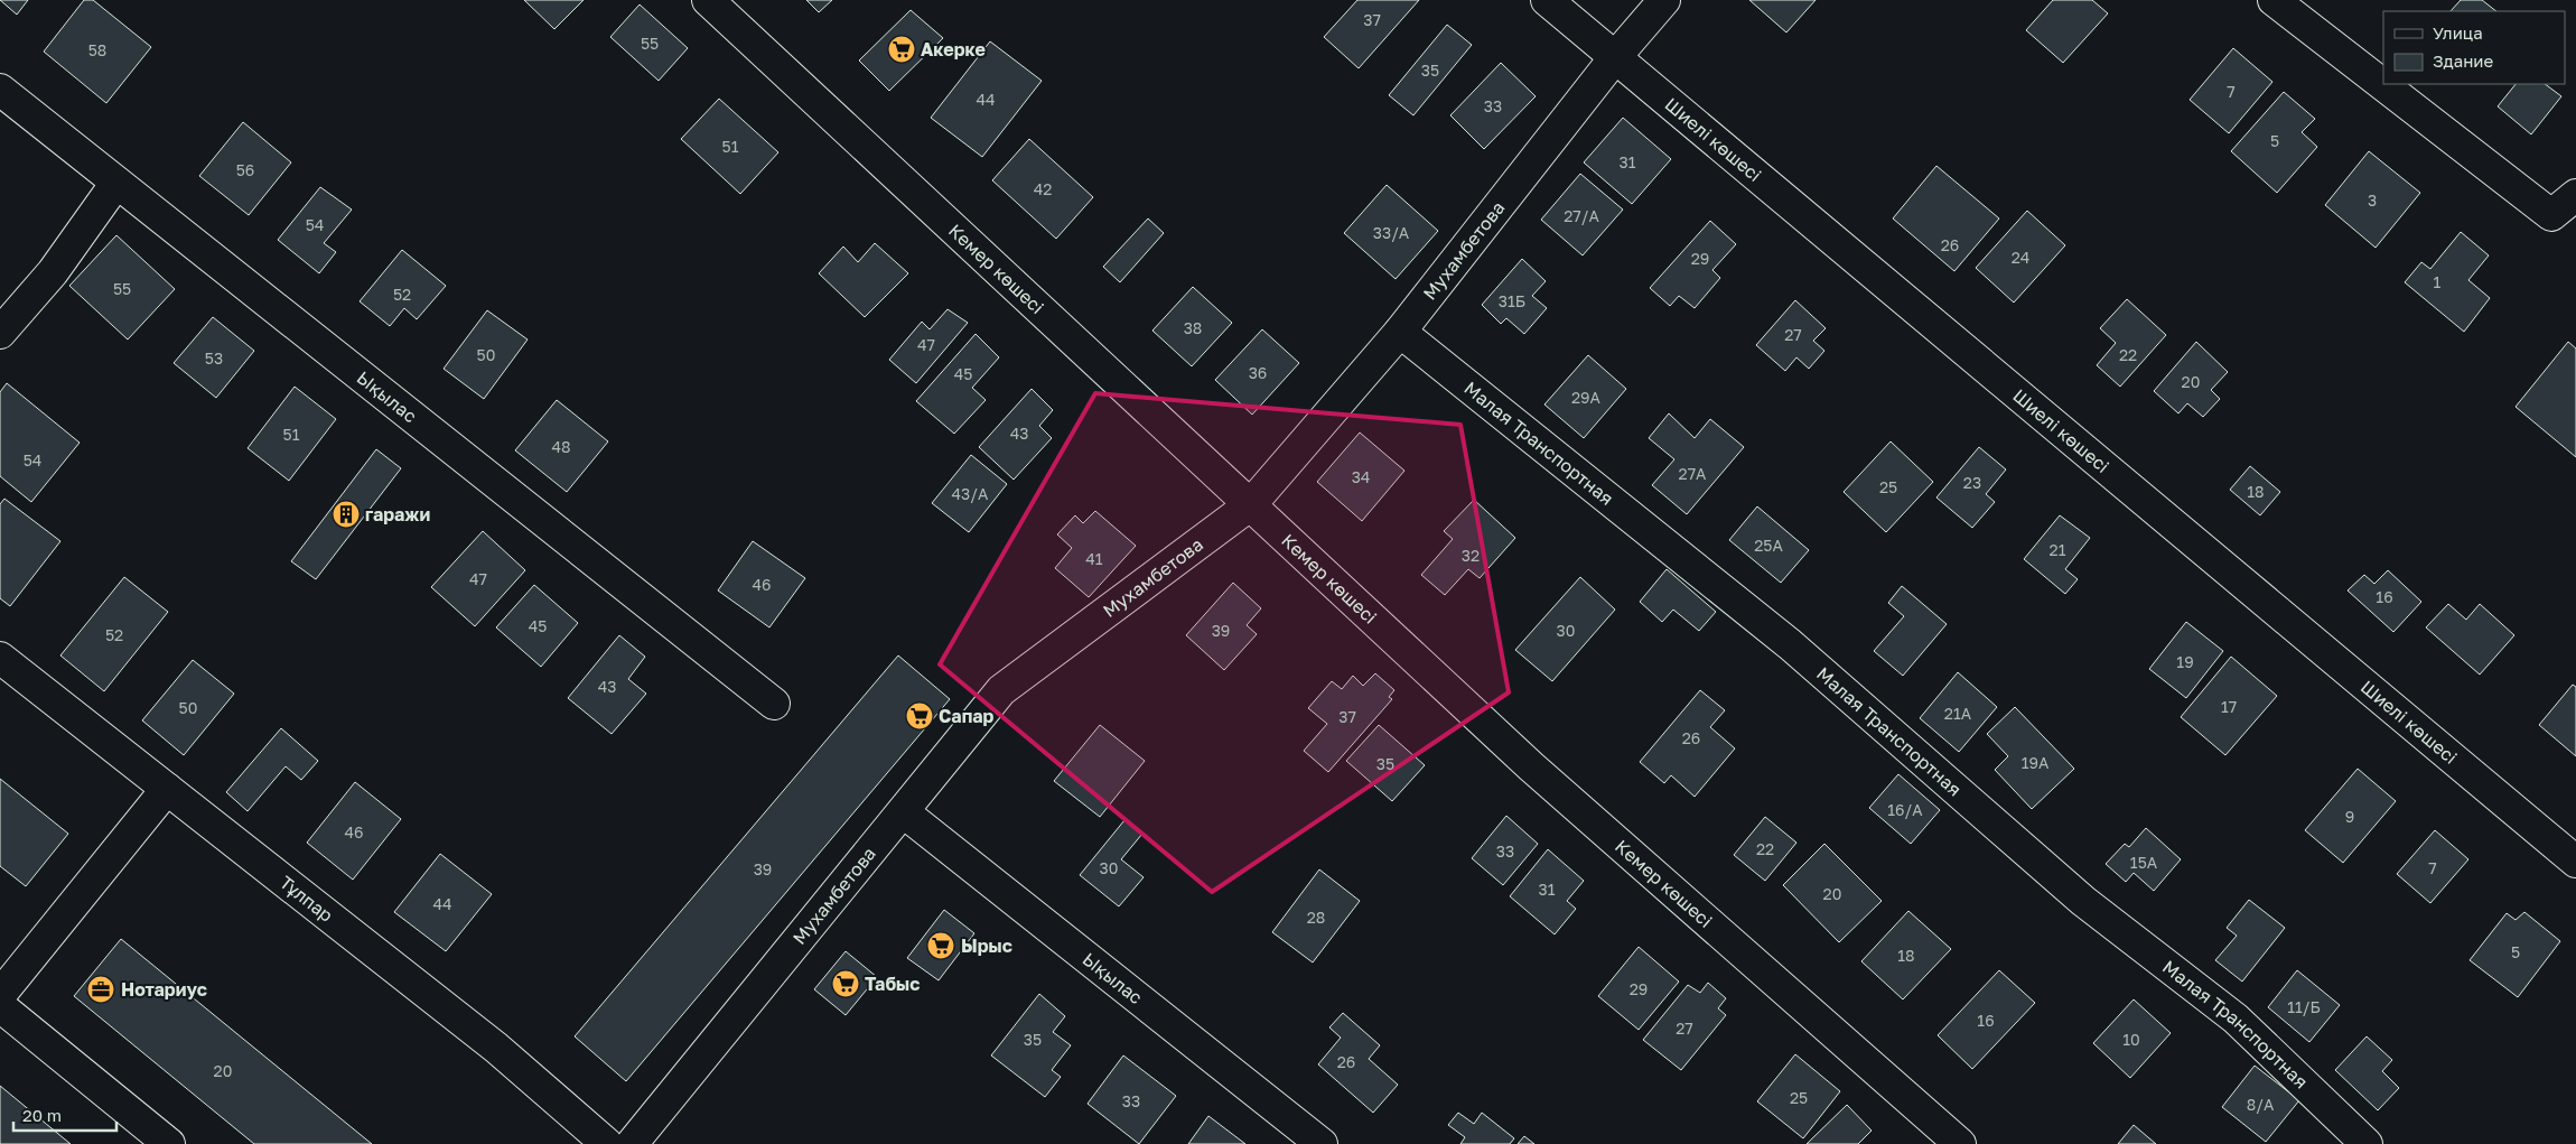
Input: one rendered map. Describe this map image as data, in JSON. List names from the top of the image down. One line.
{"streets":{"street":["Шиелі көшесі","Мухамбетова","Кемер көшесі","Ықылас","Малая Транспортная","Тұлпар"]},"crossings":[["Шиелі көшесі","Мухамбетова"],["Мухамбетова","Кемер көшесі"],["Мухамбетова","Ықылас"],["Мухамбетова","Малая Транспортная"]],"places":{"supermarket":["Акерке","Сапар","Ырыс","Табыс"],"building":["гаражи"],"office":["Нотариус"]},"house_numbers":["37","55","58","35","7","44","33","5","51","31","56","42","3","27/А","54","33/А","26","24","29","1","55","52","31Б","38","27","47","50","22","53","36","45","20","29А","43","51","48","54","27А","34","23","25","18","43/А","25А","21","32","41","47","46","16","45","39","30","52","19","43","17","50","21А","37","26","19А","35","16/А","9","46","22","33","15А","30","7","39","31","20","44","28","5","18","29","11/Б","16","27","35","10","26","20","25","33","8/А"],"legend":["Улица","Здание"],"scale_bar":"20 m"}
